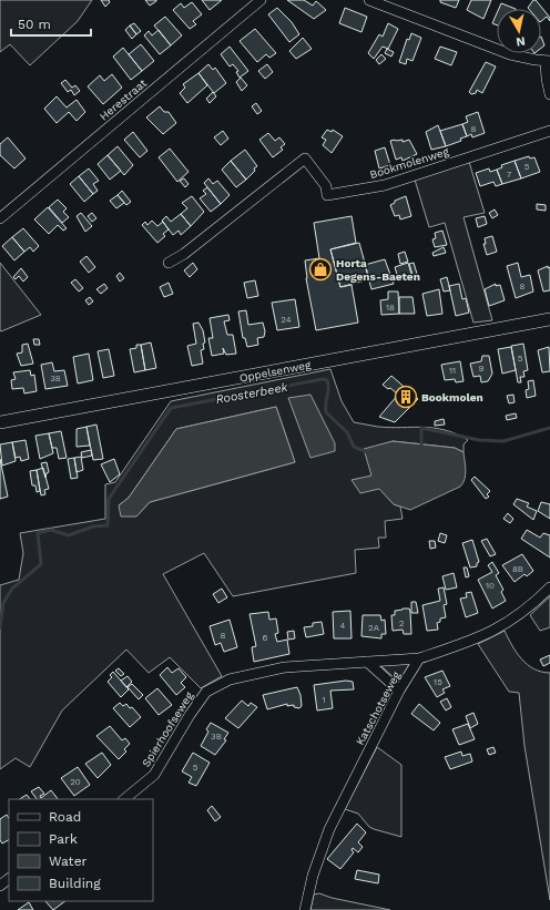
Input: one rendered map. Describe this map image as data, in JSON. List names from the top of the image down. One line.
{"streets":{"street":["Herestraat","Bookmolenweg","Oppelsenweg","Katschotseweg","Spierhoofseweg"]},"crossings":[["Katschotseweg","Spierhoofseweg"]],"water":["Roosterbeek"],"places":{"shop":["Horta Degens-Baeten"],"building":["Bookmolen"]},"house_numbers":["8","5","7","8","18","24","5","9","11","38","8B","10","2","4","2A","8","6","15","1","3B","5","20"],"legend":["Road","Park","Water","Building"],"scale_bar":"50 m","north":"bottom"}
